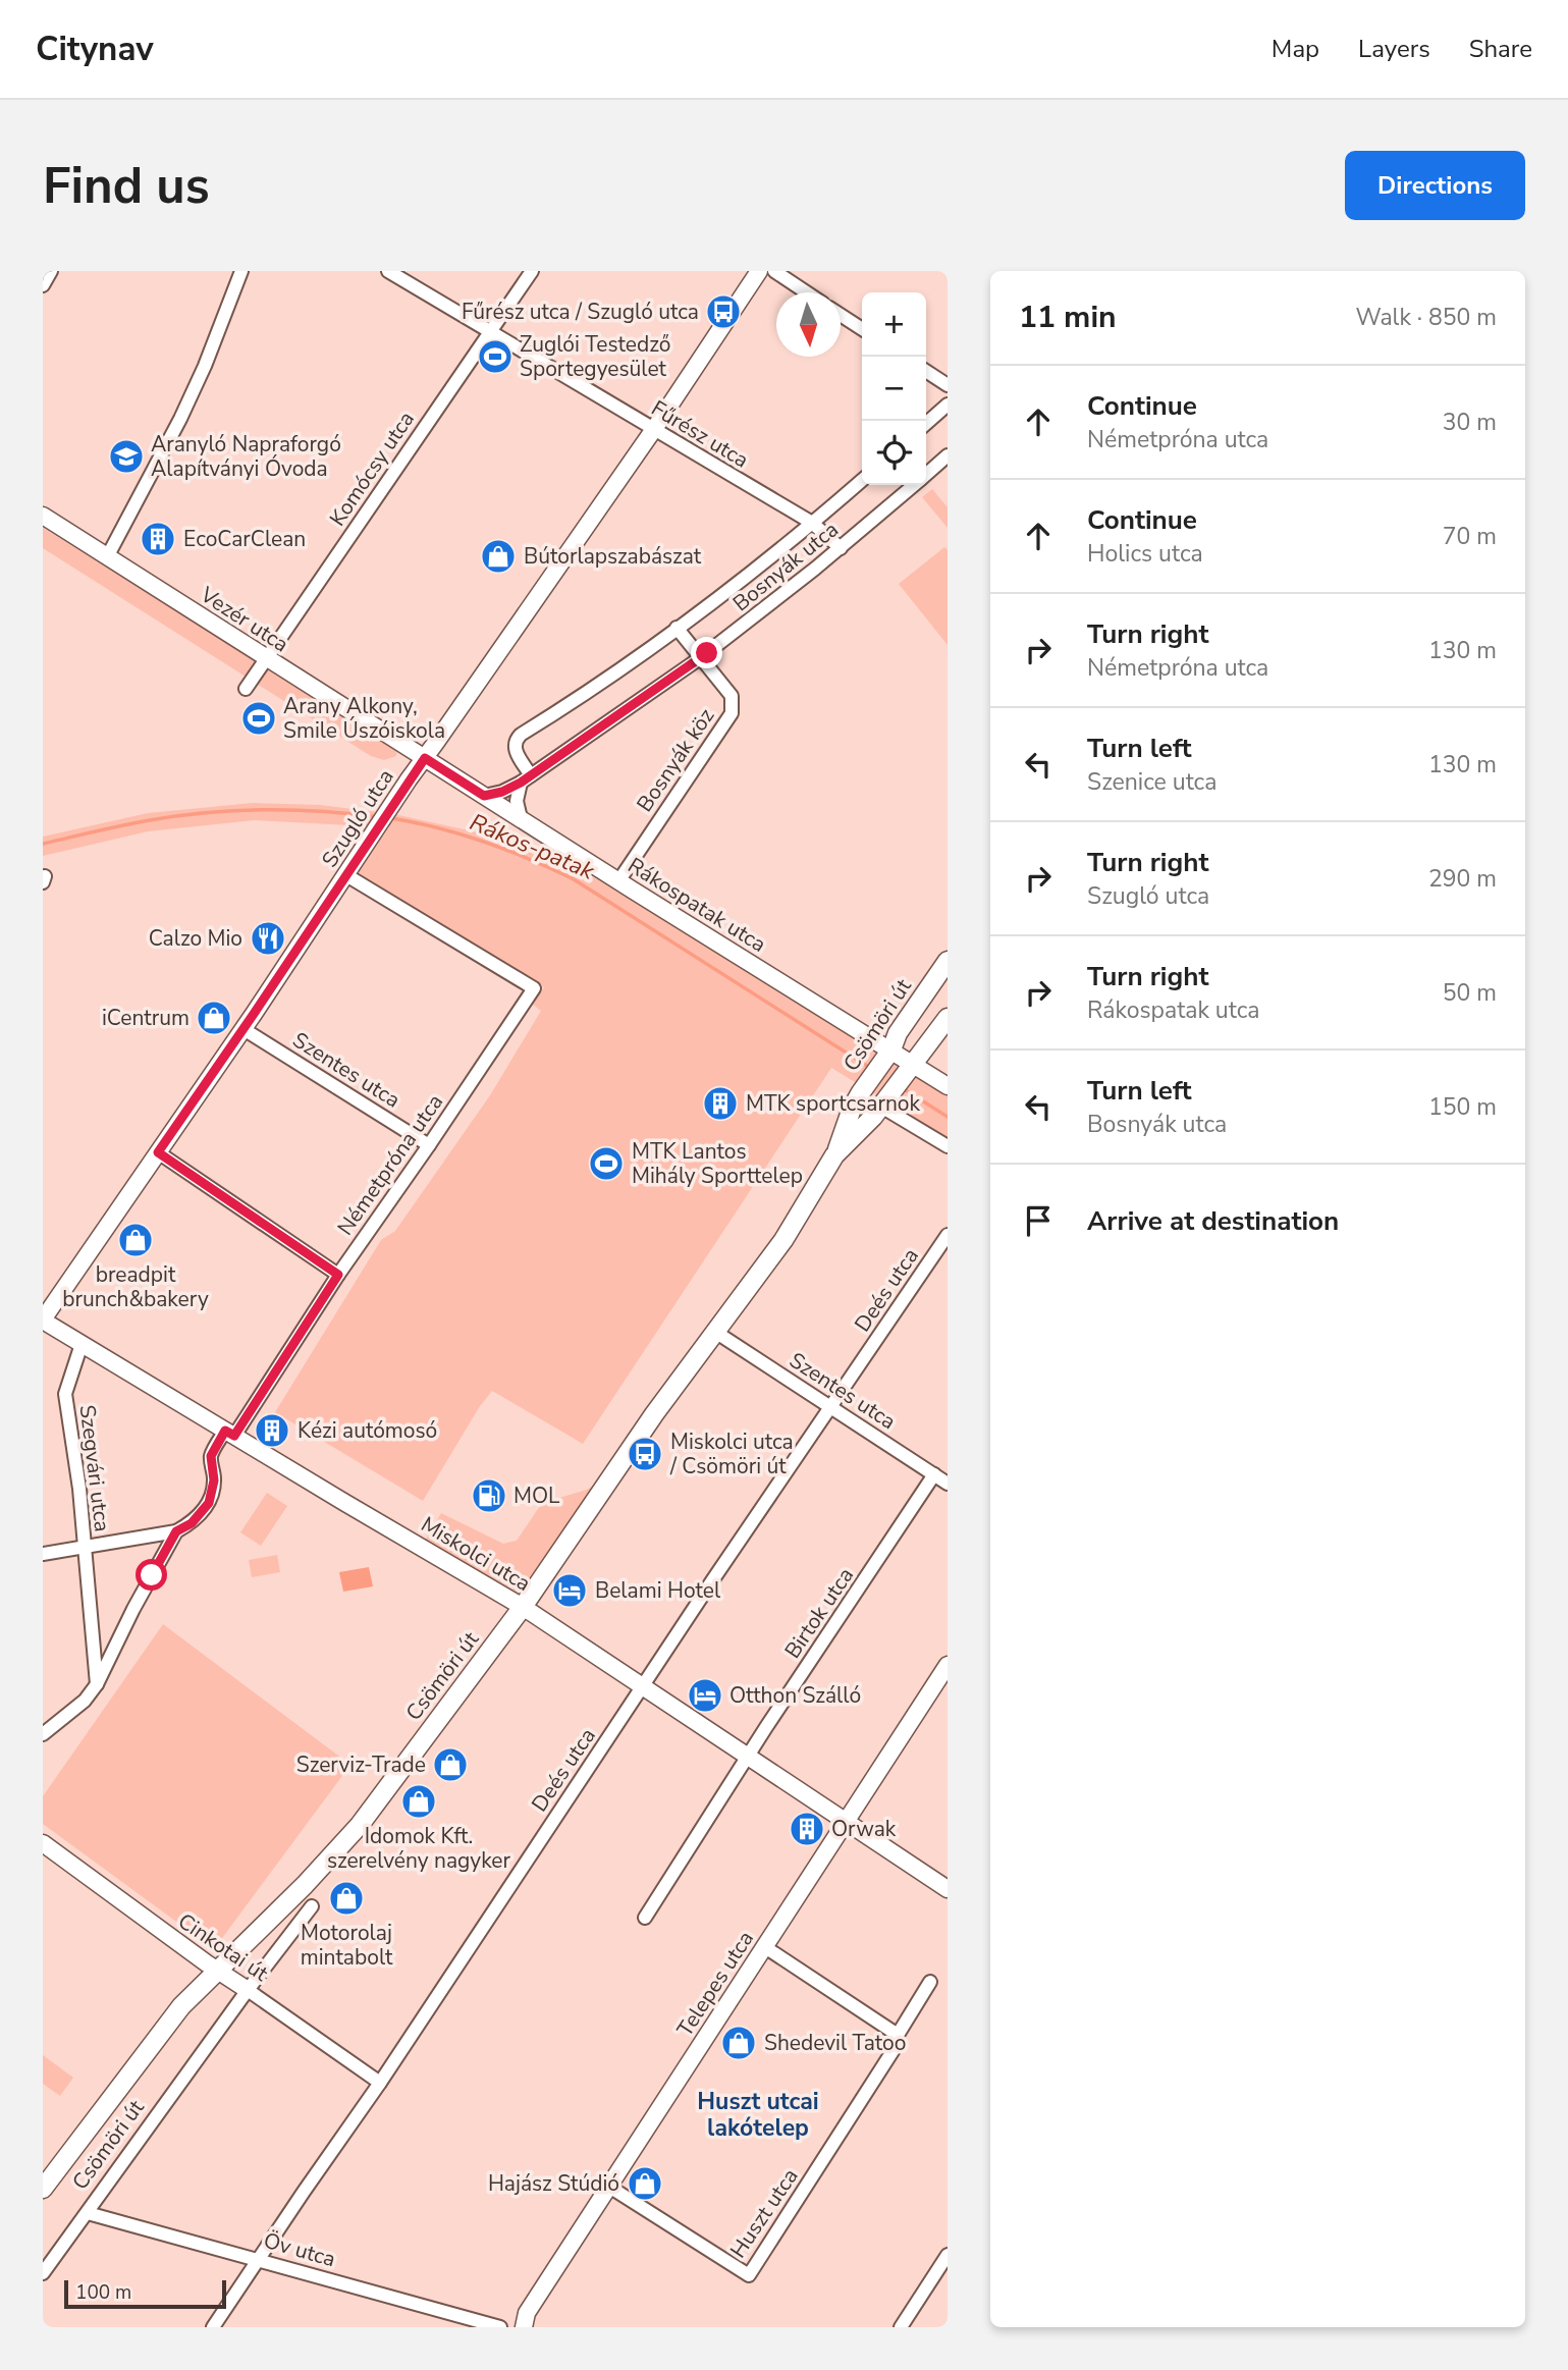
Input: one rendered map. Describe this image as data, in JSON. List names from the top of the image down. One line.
{"streets":{"main road":["Csömöri út"],"street":["Fűrész utca","Komócsy utca","Bosnyák utca","Vezér utca","Bosnyák köz","Szugló utca","Rákospatak utca","Szentes utca","Németpróna utca","Deés utca","Szegvári utca","Miskolci utca","Birtok utca","Cinkotai út","Telepes utca","Huszt utca","Öv utca"]},"crossings":[["Fűrész utca","Komócsy utca"],["Fűrész utca","Bosnyák utca"],["Fűrész utca","Szugló utca"],["Komócsy utca","Vezér utca"],["Bosnyák utca","Bosnyák köz"],["Bosnyák utca","Rákospatak utca"],["Vezér utca","Szugló utca"],["Vezér utca","Rákospatak utca"],["Bosnyák köz","Rákospatak utca"],["Szugló utca","Rákospatak utca"],["Szugló utca","Szentes utca"],["Szugló utca","Németpróna utca"],["Szugló utca","Miskolci utca"],["Rákospatak utca","Csömöri út"],["Csömöri út","Szentes utca"],["Csömöri út","Miskolci utca"],["Csömöri út","Cinkotai út"],["Csömöri út","Öv utca"],["Szentes utca","Németpróna utca"],["Szentes utca","Deés utca"],["Szentes utca","Birtok utca"],["Németpróna utca","Miskolci utca"],["Deés utca","Miskolci utca"],["Deés utca","Cinkotai út"],["Deés utca","Öv utca"],["Szegvári utca","Miskolci utca"],["Miskolci utca","Birtok utca"],["Miskolci utca","Telepes utca"],["Telepes utca","Huszt utca"]],"districts":["Huszt utcai lakótelep"],"water":["Rákos-patak"],"places":{"bus stop":["Fűrész utca / Szugló utca","Miskolci utca / Csömöri út"],"sports":["Zuglói Testedző Sportegyesület","Arany Alkony, Smile Úszóiskola","MTK Lantos Mihály Sporttelep"],"school or university":["Aranyló Napraforgó Alapítványi Óvoda"],"building":["EcoCarClean","MTK sportcsarnok","Kézi autómosó","Orwak"],"shop":["Bútorlapszabászat","iCentrum","breadpit brunch&bakery","Szerviz-Trade","Idomok Kft. szerelvény nagyker","Motorolaj mintabolt","Shedevil Tatoo","Hajász Stúdió"],"restaurant":["Calzo Mio"],"fuel station":["MOL"],"hotel":["Belami Hotel","Otthon Szálló"]},"scale_bar":"100 m","north":"bottom","page":{"header":"Citynav","nav":["Map","Layers","Share"],"buttons":"Directions","title":"Find us","heading":["11 min","Walk · 850 m"],"map_buttons":["+","−"],"list":[["Continue","Németpróna utca","30 m"],["Continue","Holics utca","70 m"],["Turn right","Németpróna utca","130 m"],["Turn left","Szenice utca","130 m"],["Turn right","Szugló utca","290 m"],["Turn right","Rákospatak utca","50 m"],["Turn left","Bosnyák utca","150 m"],"Arrive at destination"],"scale":"100 m"}}
